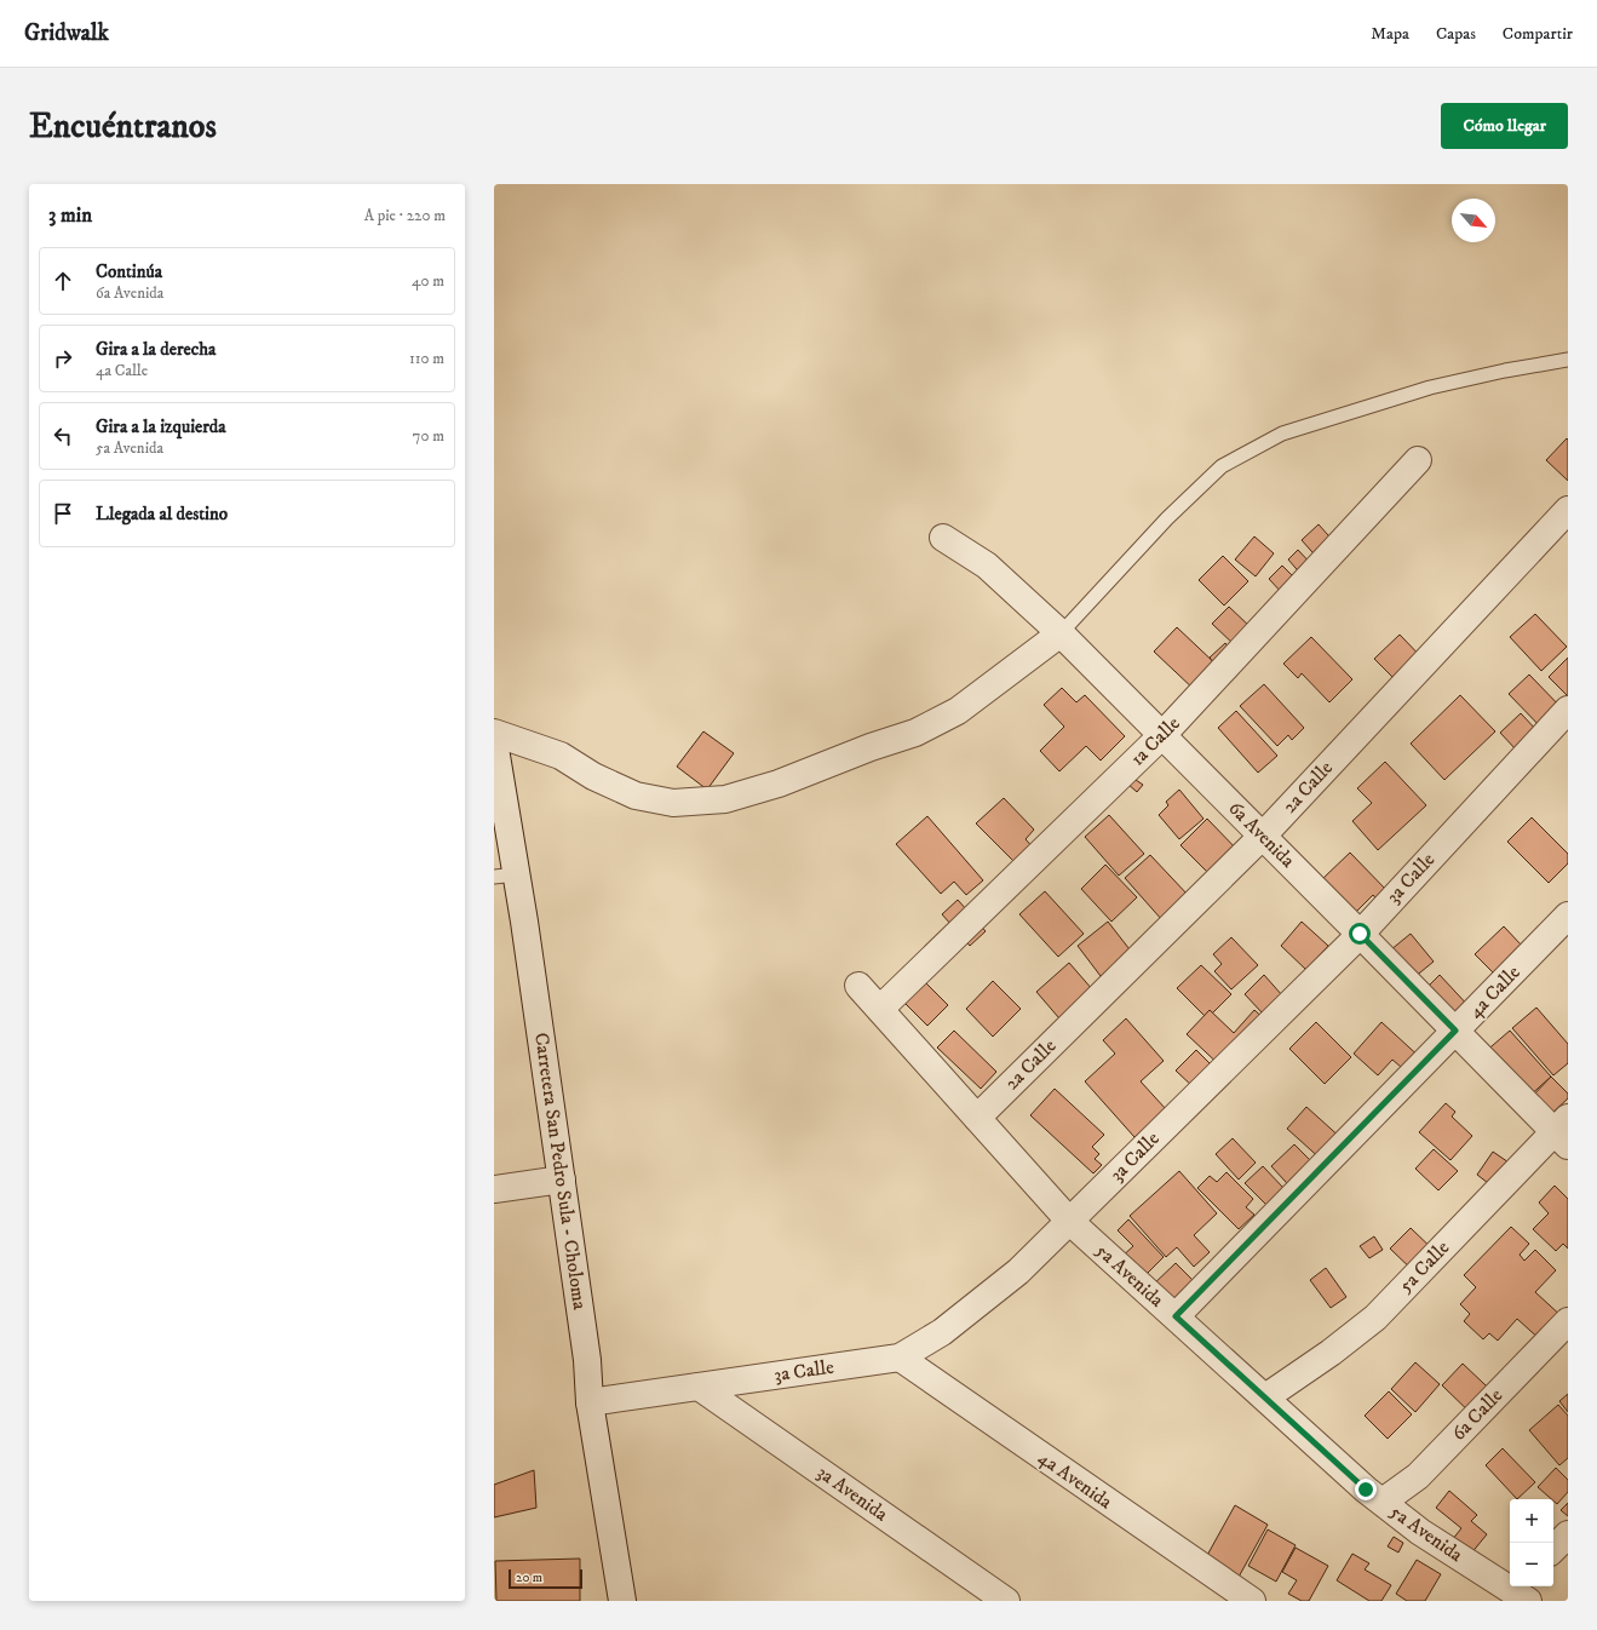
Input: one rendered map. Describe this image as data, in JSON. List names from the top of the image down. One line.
{"streets":{"street":["1a Calle","2a Calle","6a Avenida","3a Calle","4a Calle","Carretera San Pedro Sula - Choloma","5a Calle","5a Avenida","6a Calle","4a Avenida","3a Avenida"]},"crossings":[["1a Calle","6a Avenida"],["1a Calle","5a Avenida"],["2a Calle","6a Avenida"],["2a Calle","5a Avenida"],["6a Avenida","3a Calle"],["6a Avenida","4a Calle"],["6a Avenida","5a Calle"],["3a Calle","Carretera San Pedro Sula - Choloma"],["3a Calle","5a Avenida"],["3a Calle","4a Avenida"],["3a Calle","3a Avenida"],["4a Calle","5a Avenida"],["5a Calle","5a Avenida"],["5a Avenida","6a Calle"]],"scale_bar":"20 m","north":"bottom right","page":{"header":"Gridwalk","nav":["Mapa","Capas","Compartir"],"buttons":"Cómo llegar","title":"Encuéntranos","heading":["3 min","A pie · 220 m"],"list":[["Continúa","6a Avenida","40 m"],["Gira a la derecha","4a Calle","110 m"],["Gira a la izquierda","5a Avenida","70 m"],"Llegada al destino"],"map_buttons":["+","−"],"scale":"20 m"}}
